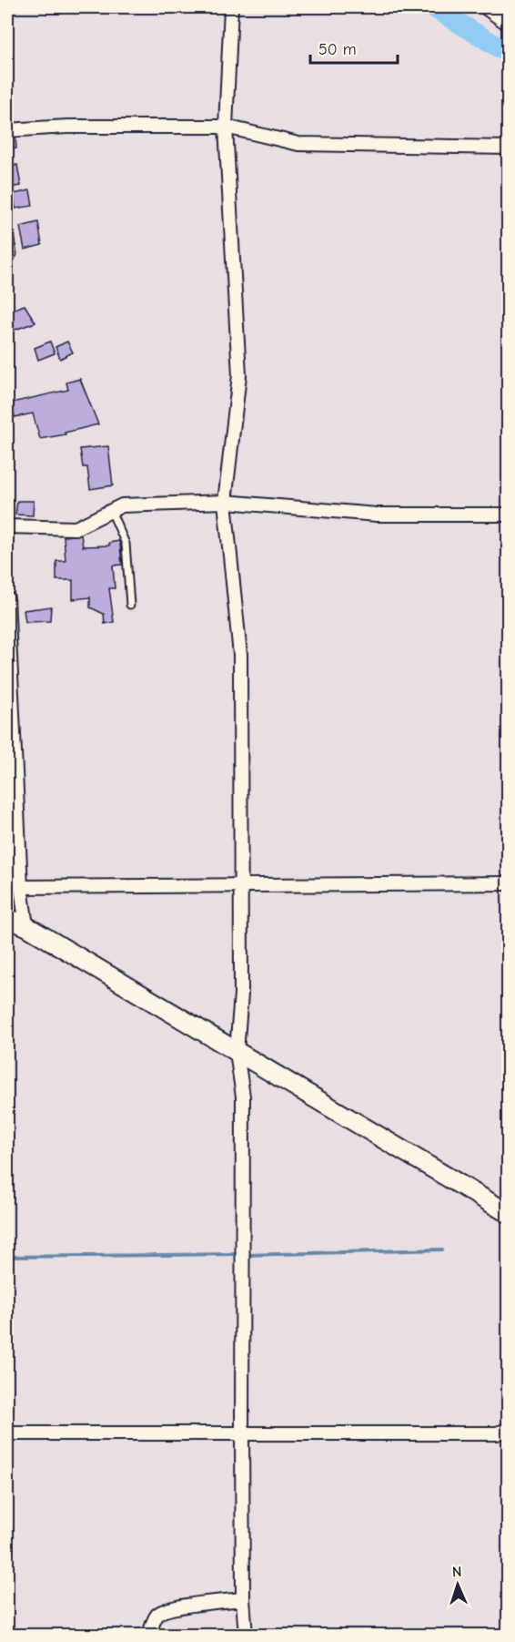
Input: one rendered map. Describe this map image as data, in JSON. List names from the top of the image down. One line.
{"scale_bar":"50 m","north":"top"}
